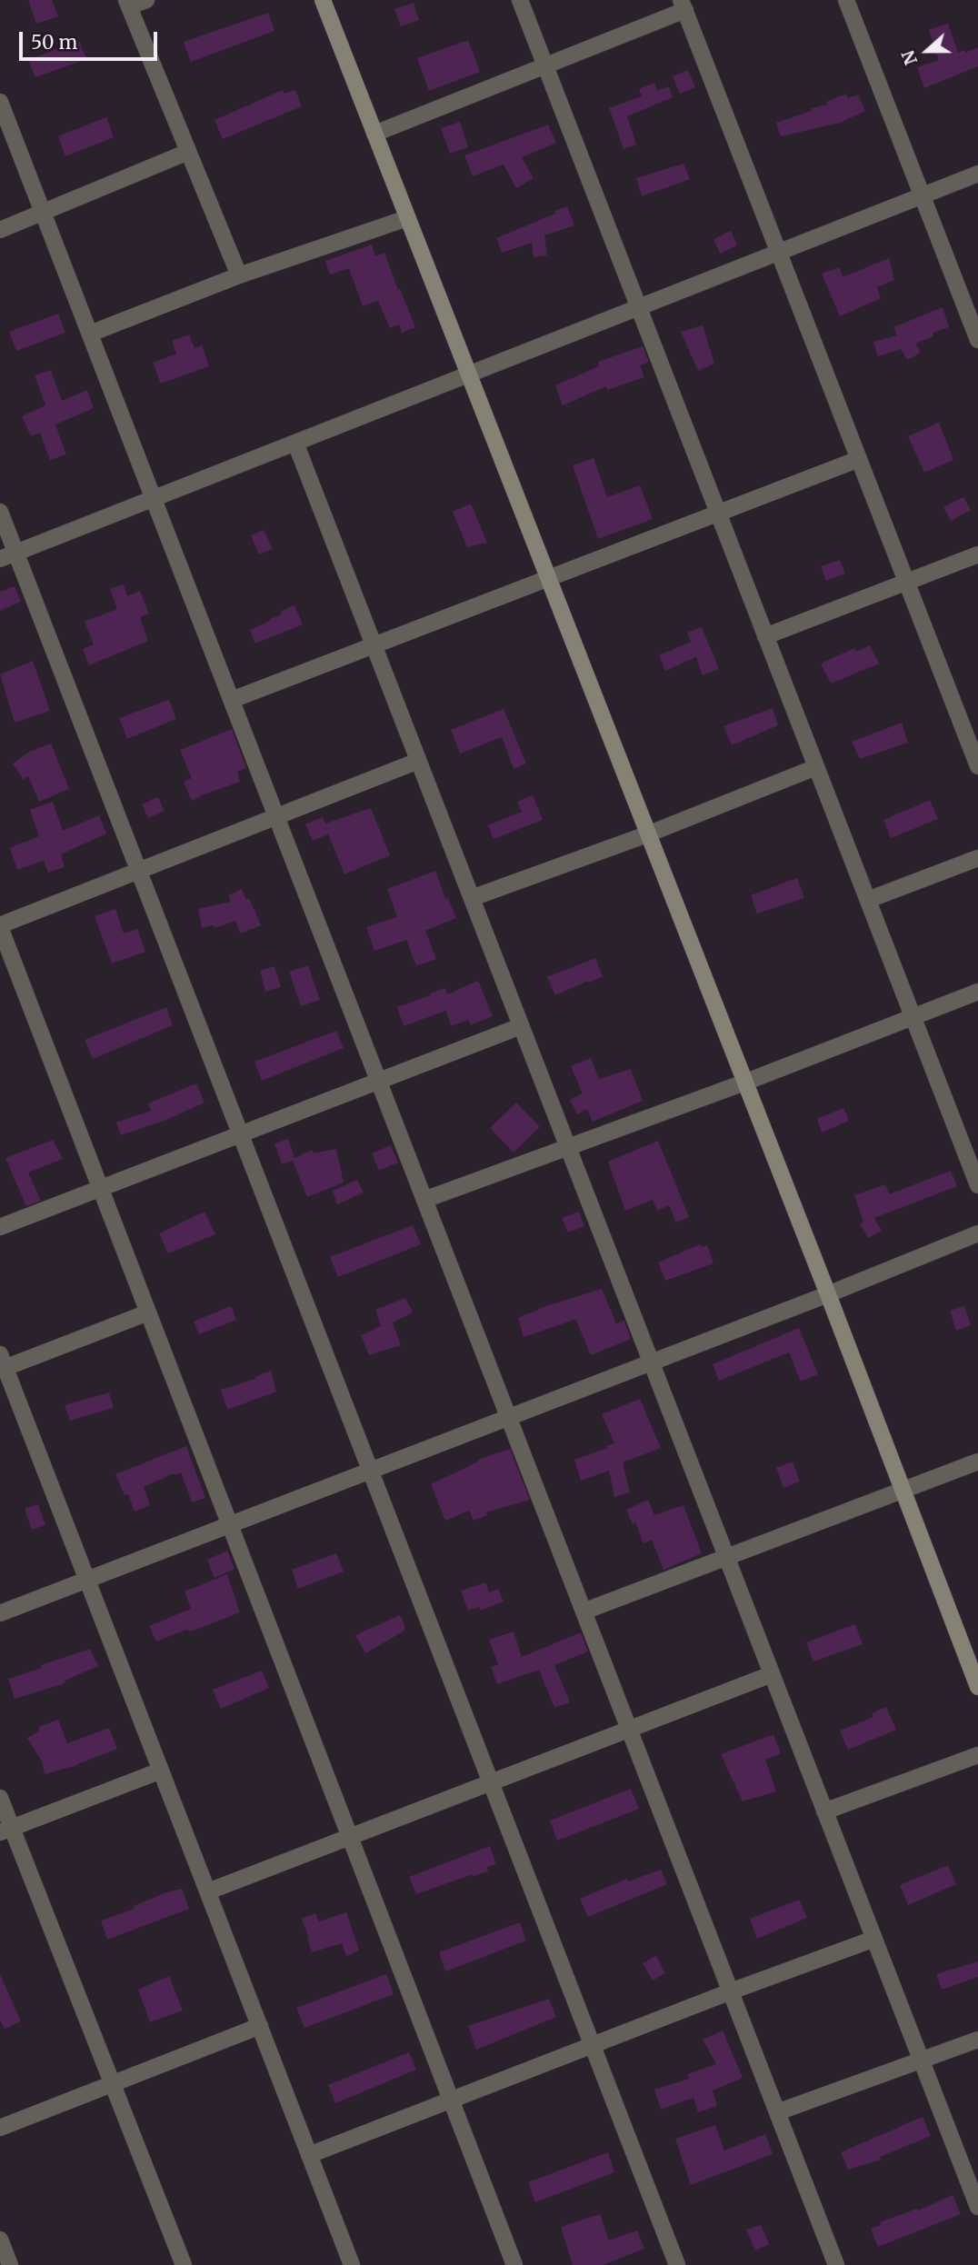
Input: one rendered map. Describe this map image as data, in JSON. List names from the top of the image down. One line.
{"scale_bar":"50 m","north":"left"}
